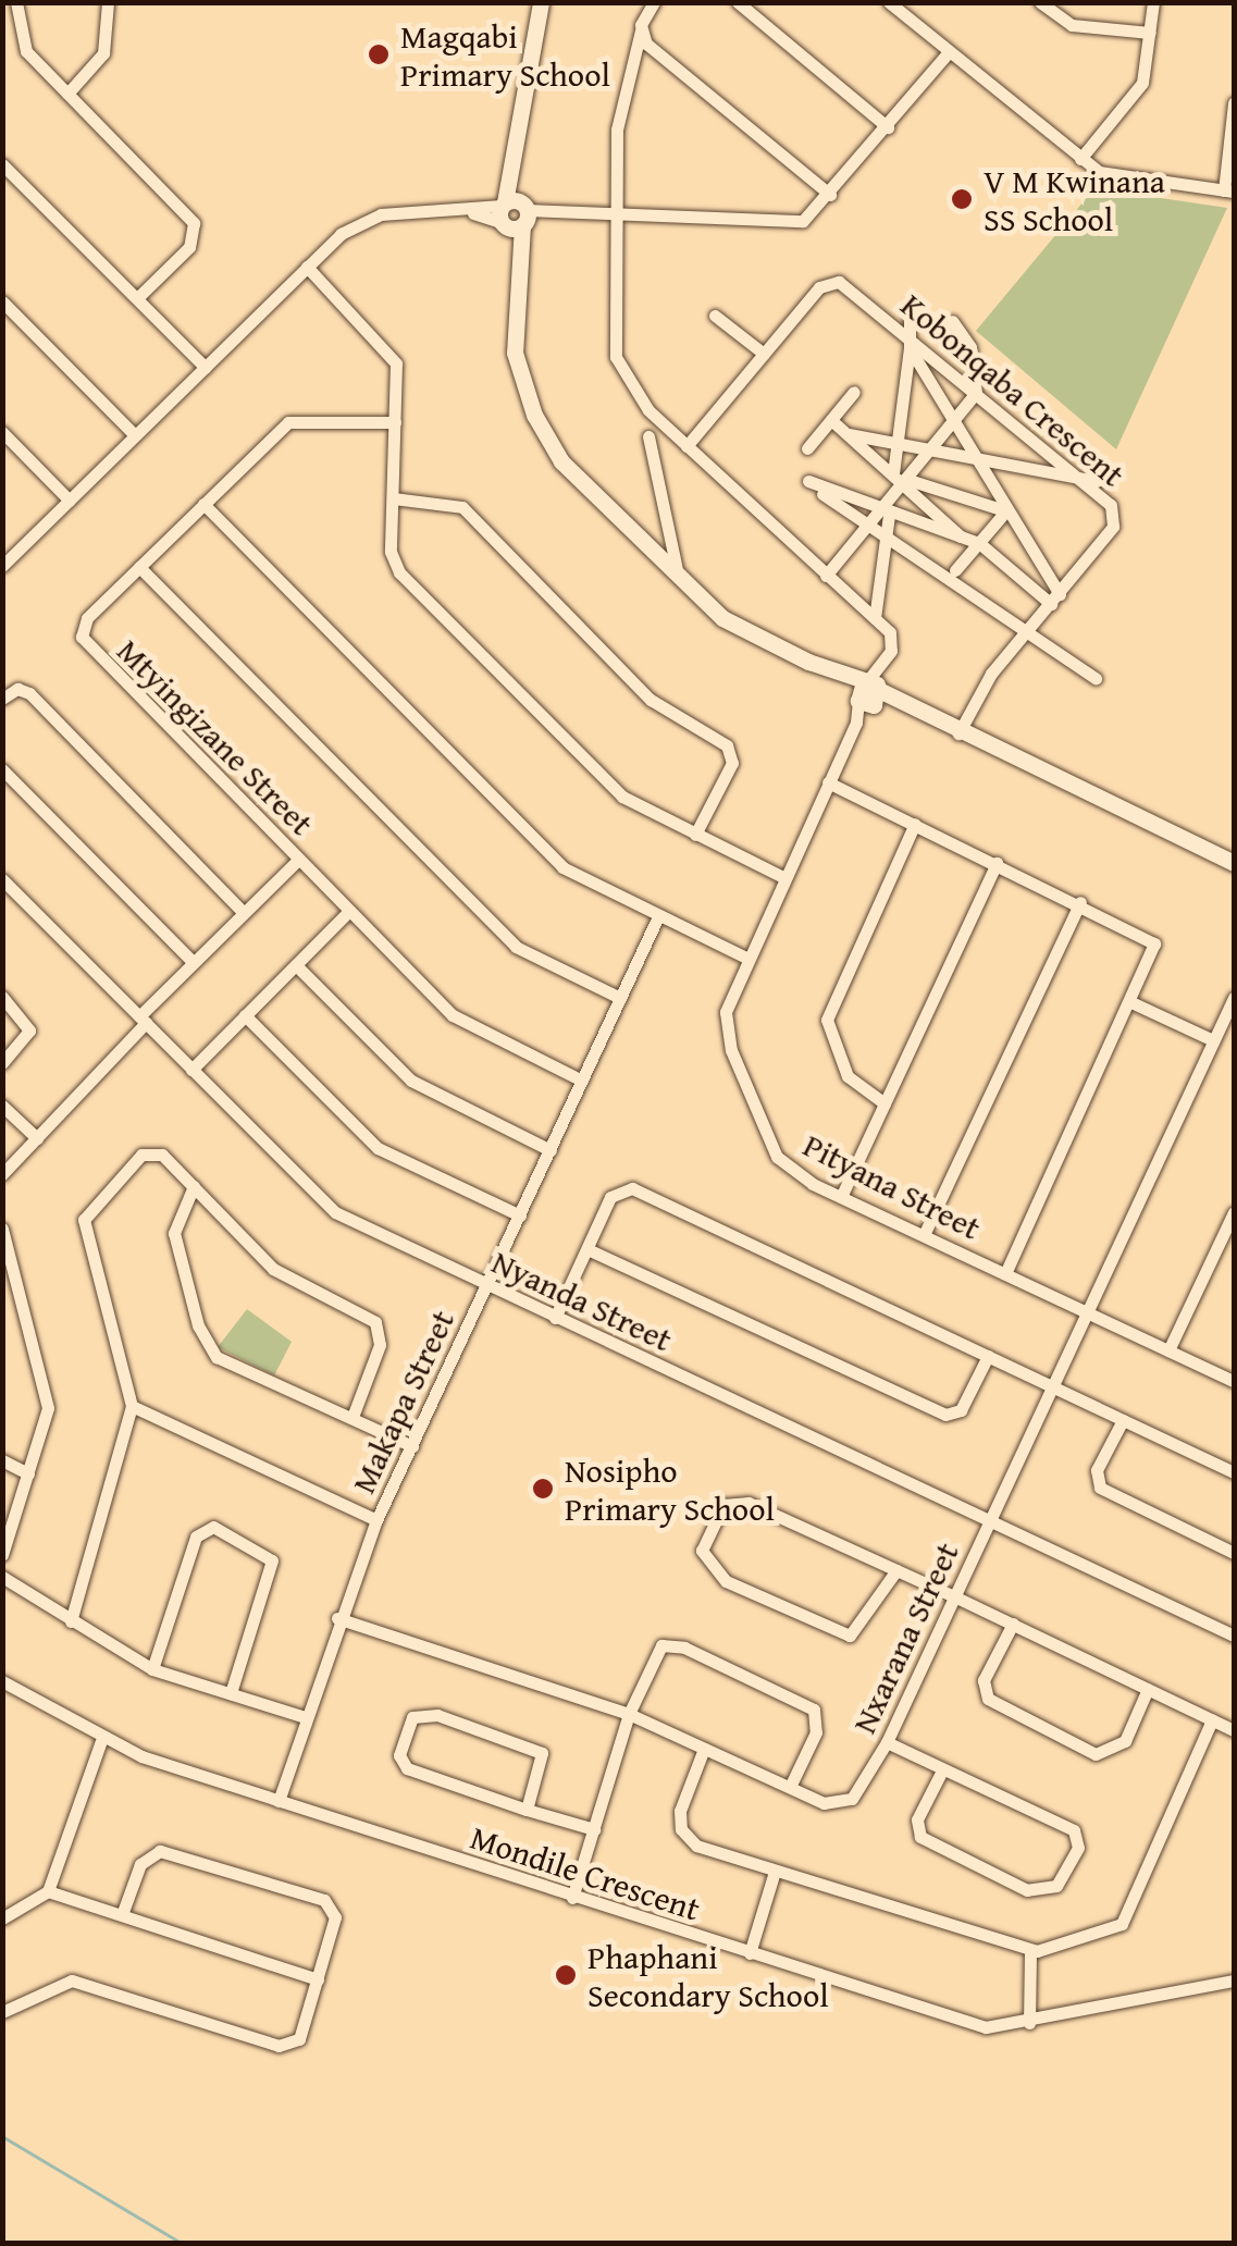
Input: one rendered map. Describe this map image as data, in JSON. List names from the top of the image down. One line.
{"streets":{"street":["Kobonqaba Crescent","Mtyingizane Street","Pityana Street","Nyanda Street","Makapa Street","Nxarana Street","Mondile Crescent"]},"crossings":[["Mtyingizane Street","Makapa Street"],["Pityana Street","Nxarana Street"],["Nyanda Street","Makapa Street"],["Nyanda Street","Nxarana Street"],["Makapa Street","Nxarana Street"],["Makapa Street","Mondile Crescent"]],"places":["Magqabi Primary School","V M Kwinana SS School","Nosipho Primary School","Phaphani Secondary School"]}
